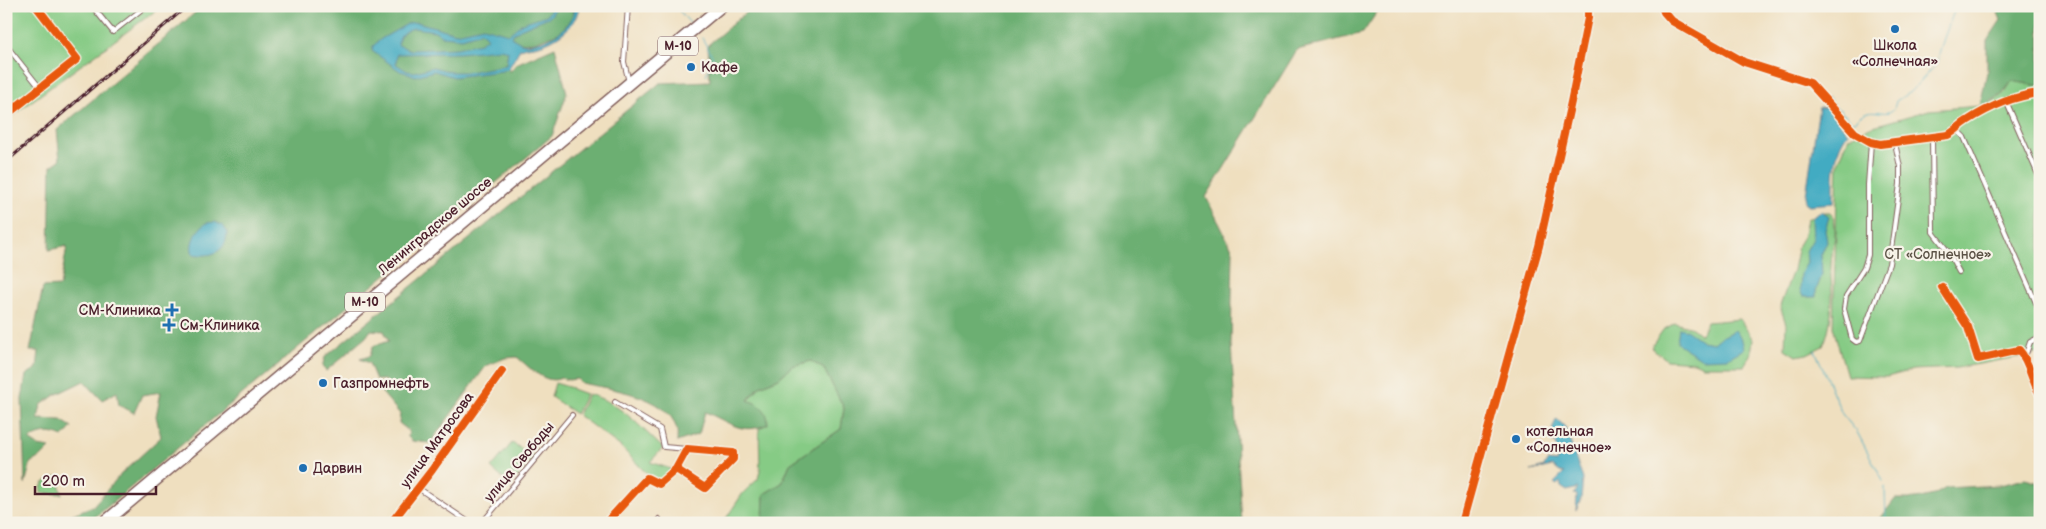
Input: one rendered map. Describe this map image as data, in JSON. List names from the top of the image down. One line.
{"streets":{"highway":["М-10","Ленинградское шоссе"],"street":["улица Матросова","улица Свободы"]},"parks":["СТ «Солнечное»"],"places":{"other":["Школа «Солнечная»","Кафе","Газпромнефть","котельная «Солнечное»","Дарвин"],"health":["СМ-Клиника","См-Клиника"]},"scale_bar":"200 m"}
